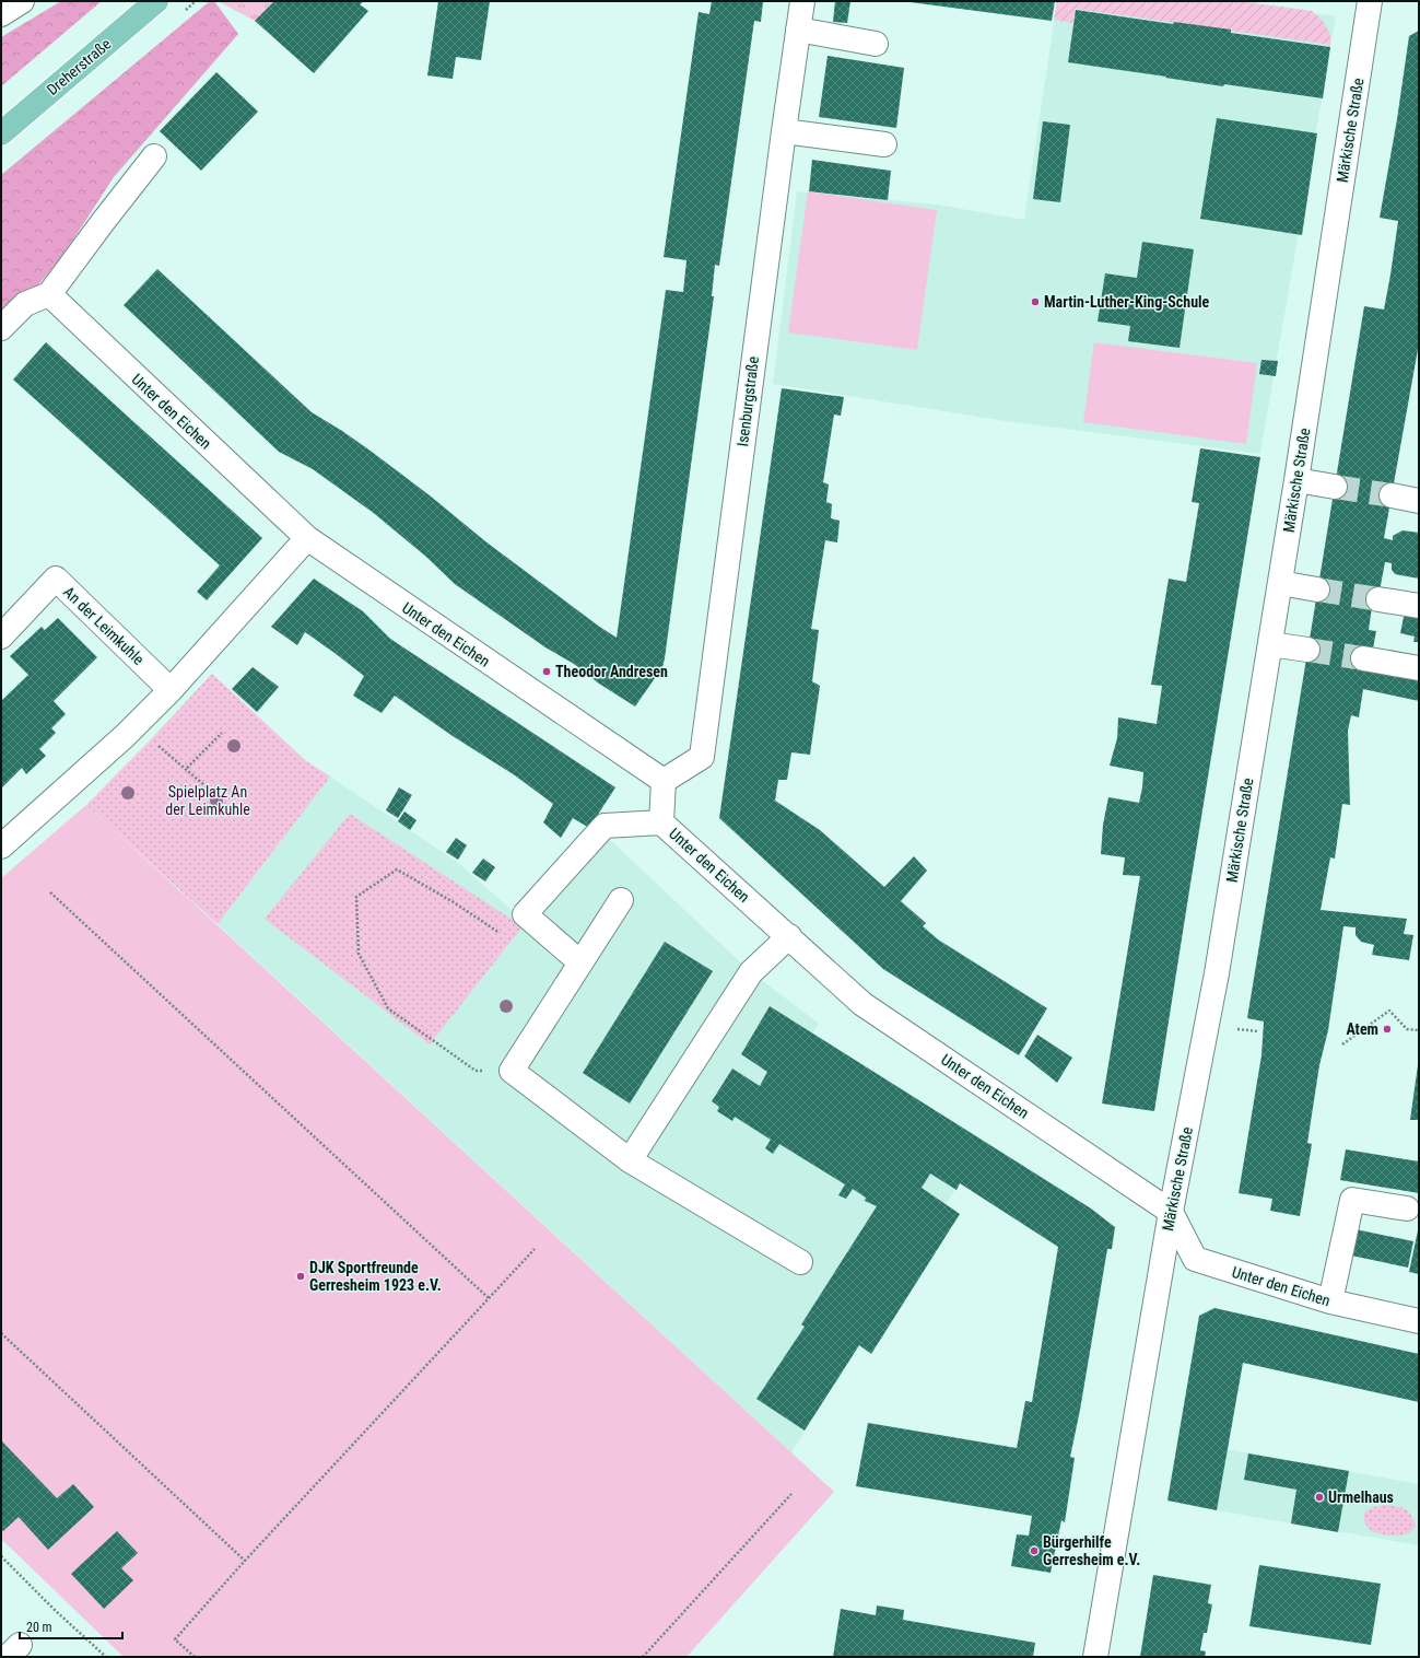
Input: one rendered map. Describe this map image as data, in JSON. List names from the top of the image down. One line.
{"streets":{"main road":["Dreherstraße"],"street":["Märkische Straße","Isenburgstraße","Unter den Eichen","An der Leimkuhle"]},"crossings":[["Märkische Straße","Unter den Eichen"],["Isenburgstraße","Unter den Eichen"]],"parks":["Spielplatz An der Leimkuhle"],"places":["Martin-Luther-King-Schule","Theodor Andresen","Atem","DJK Sportfreunde Gerresheim 1923 e.V.","Urmelhaus","Bürgerhilfe Gerresheim e.V."],"scale_bar":"20 m"}
